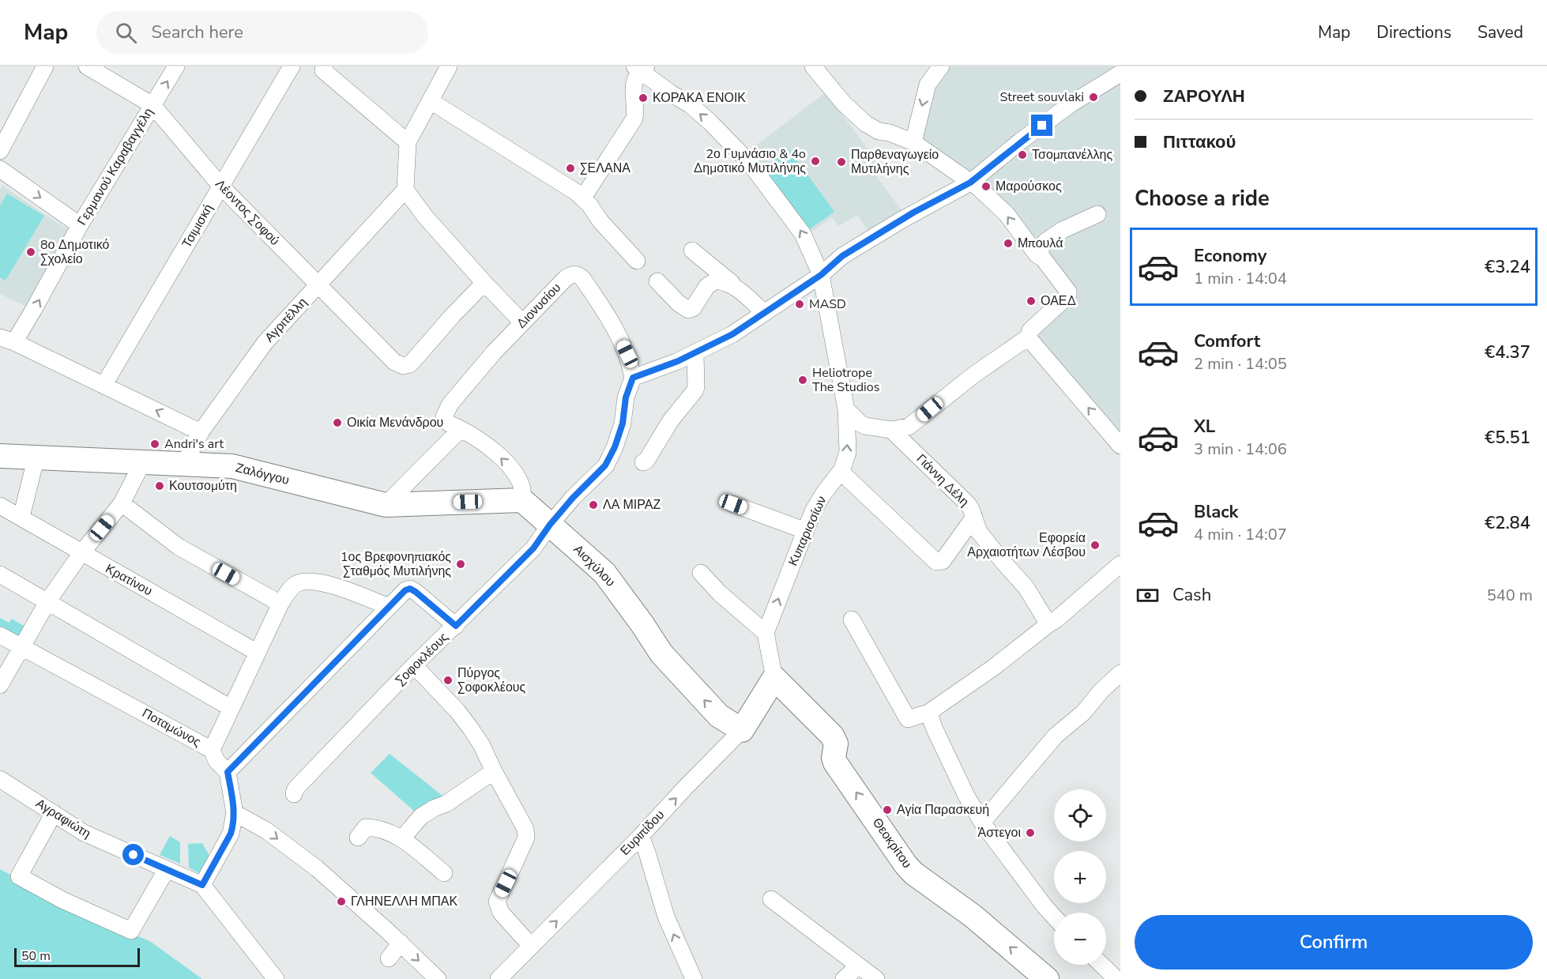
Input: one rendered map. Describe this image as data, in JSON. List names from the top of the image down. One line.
{"streets":{"street":["Γερμανού Καραβαγγέλη","Λέοντος Σοφού","Τσιμισκή","Διονυσίου","Αγριτέλλη","Ζαλόγγου","Γιάννη Δέλη","Κυπαρισσίων","Αισχύλου","Κρατίνου","Σοφοκλέους","Ποταμώνος","Αγραφιώτη","Ευριπίδου","Θεοκρίτου"]},"crossings":[["Γερμανού Καραβαγγέλη","Λέοντος Σοφού"],["Λέοντος Σοφού","Τσιμισκή"],["Λέοντος Σοφού","Αγριτέλλη"],["Διονυσίου","Σοφοκλέους"],["Αγριτέλλη","Ζαλόγγου"],["Ζαλόγγου","Αισχύλου"],["Αισχύλου","Σοφοκλέους"],["Αισχύλου","Ευριπίδου"],["Ποταμώνος","Αγραφιώτη"],["Ευριπίδου","Θεοκρίτου"]],"one_way":["Γερμανού Καραβαγγέλη","Κυπαρισσίων","Ευριπίδου"],"places":["Street souvlaki","ΚΟΡΑΚΑ ΕΝΟΙΚ","Τσομπανέλλης","2ο Γυμνάσιο & 4o Δημοτικό Μυτιλήνης","Παρθεναγωγείο Μυτιλήνης","ΣΕΛΑΝΑ","Μαρούσκος","Μπουλά","8ο Δημοτικό Σχολείο","ΟΑΕΔ","MASD","Heliotrope The Studios","Οικία Μενάνδρου","Andri's art","Κουτσομύτη","ΛΑ ΜΙΡΑΖ","Εφορεία Αρχαιοτήτων Λέσβου","1ος Βρεφονηπιακός Σταθμός Μυτιλήνης","Πύργος Σοφοκλέους","Αγία Παρασκευή","Άστεγοι","ΓΛΗΝΕΛΛΗ ΜΠΑΚ"],"scale_bar":"50 m","page":{"header":"Map","search":"Search here","nav":["Map","Directions","Saved"],"banner":["ΖΑΡΟΥΛΗ","Πιττακού"],"heading":"Choose a ride","list":[{"name":"Economy","note":"1 min · 14:04","value":"€3.24"},{"name":"Comfort","note":"2 min · 14:05","value":"€4.37"},{"name":"XL","note":"3 min · 14:06","value":"€5.51"},{"name":"Black","note":"4 min · 14:07","value":"€2.84"}],"pay":["Cash","540 m"],"map_buttons":["+","−"],"buttons":"Confirm","scale":"50 m"}}
